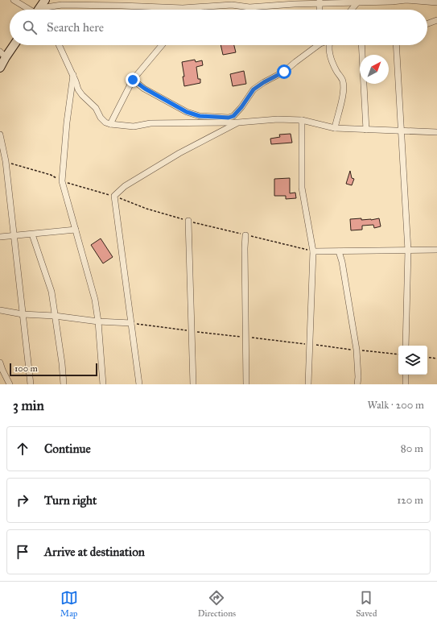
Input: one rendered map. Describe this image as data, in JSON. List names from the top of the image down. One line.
{"scale_bar":"100 m","north":"top right","page":{"search":"Search here","scale":"100 m","heading":["3 min","Walk · 200 m"],"list":[["Continue","80 m"],["Turn right","120 m"],"Arrive at destination"],"nav":["Map","Directions","Saved"]}}
